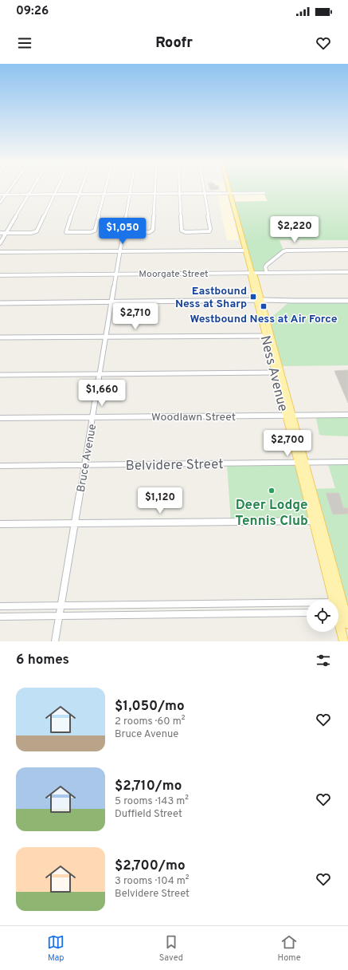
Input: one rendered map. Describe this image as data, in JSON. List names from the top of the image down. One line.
{"streets":{"main road":["Ness Avenue"],"street":["Moorgate Street","Woodlawn Street","Bruce Avenue","Belvidere Street"]},"crossings":[["Moorgate Street","Ness Avenue"],["Moorgate Street","Bruce Avenue"],["Ness Avenue","Woodlawn Street"],["Ness Avenue","Belvidere Street"],["Woodlawn Street","Bruce Avenue"],["Bruce Avenue","Belvidere Street"]],"places":{"transit":["Eastbound Ness at Sharp","Westbound Ness at Air Force"],"other":["Deer Lodge Tennis Club"]},"page":{"status":"09:26","header":"Roofr","price":["$2,220","$1,050","$2,710","$1,660","$2,700","$1,120"],"heading":"6 homes","list":[{"name":"$1,050/mo","note":"2 rooms · 60 m² · Bruce Avenue"},{"name":"$2,710/mo","note":"5 rooms · 143 m² · Duffield Street"},{"name":"$2,700/mo","note":"3 rooms · 104 m² · Belvidere Street"}],"tabs":["Map","Saved","Home"]}}
